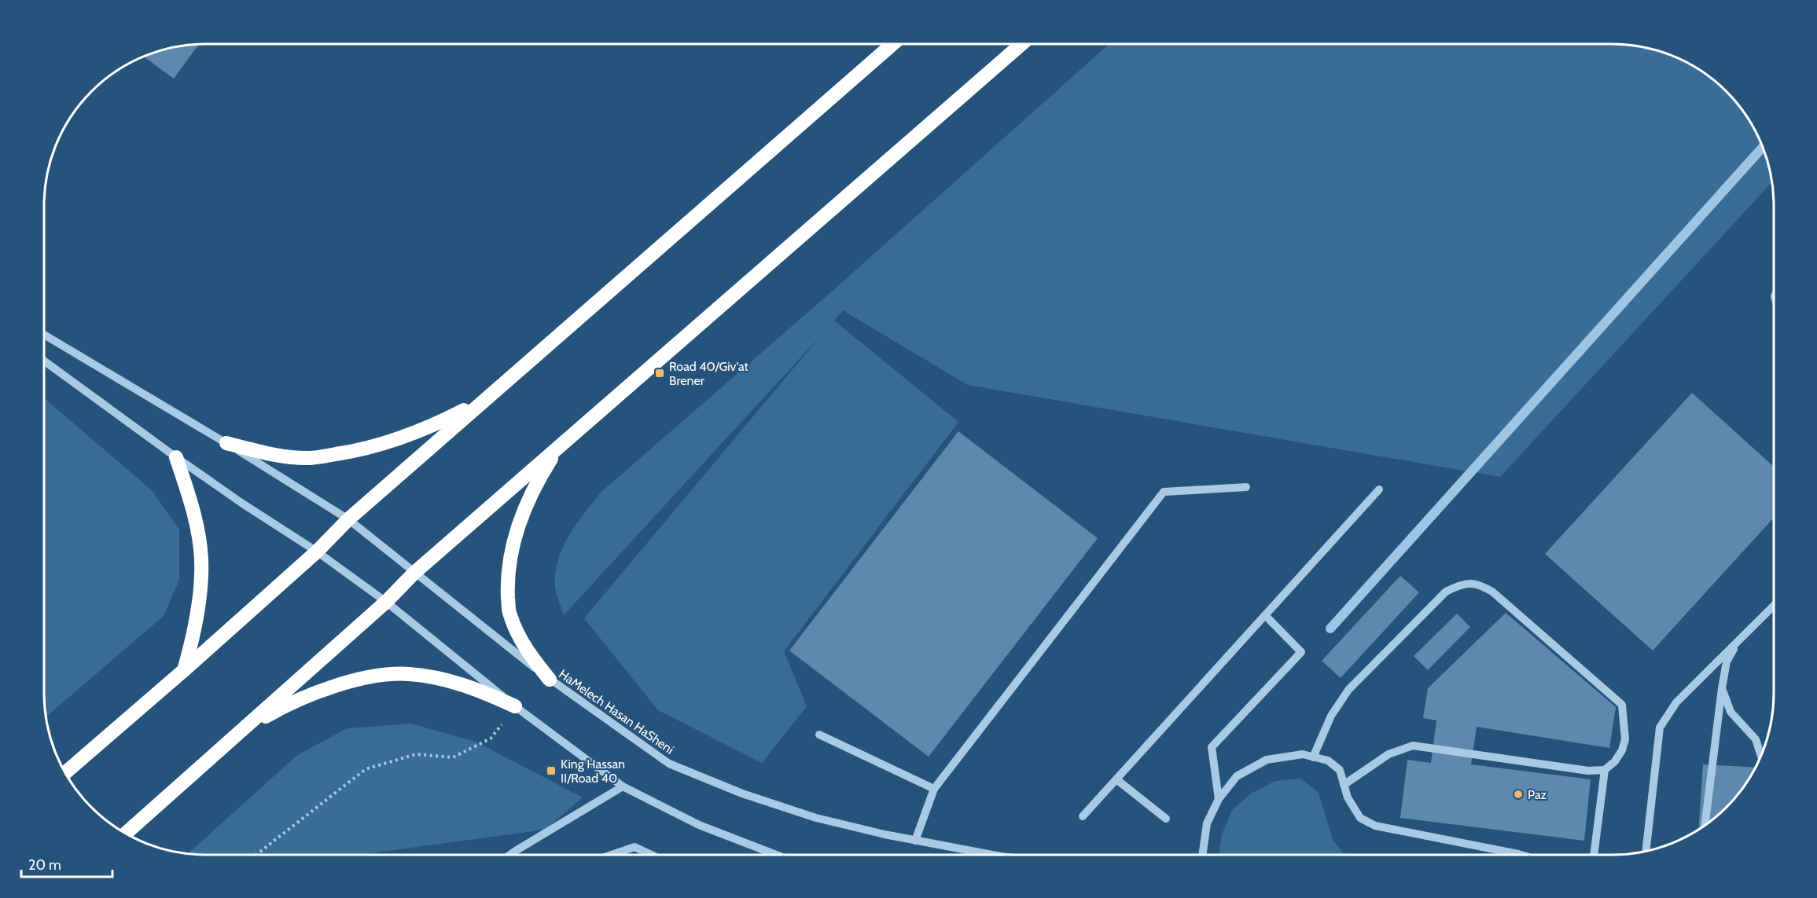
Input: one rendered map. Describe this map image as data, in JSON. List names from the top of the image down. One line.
{"streets":{"street":["HaMelech Hasan HaSheni"]},"places":{"transit":["Road 40/Giv'at Brener","King Hassan II/Road 40"],"other":["Paz"]},"scale_bar":"20 m"}
